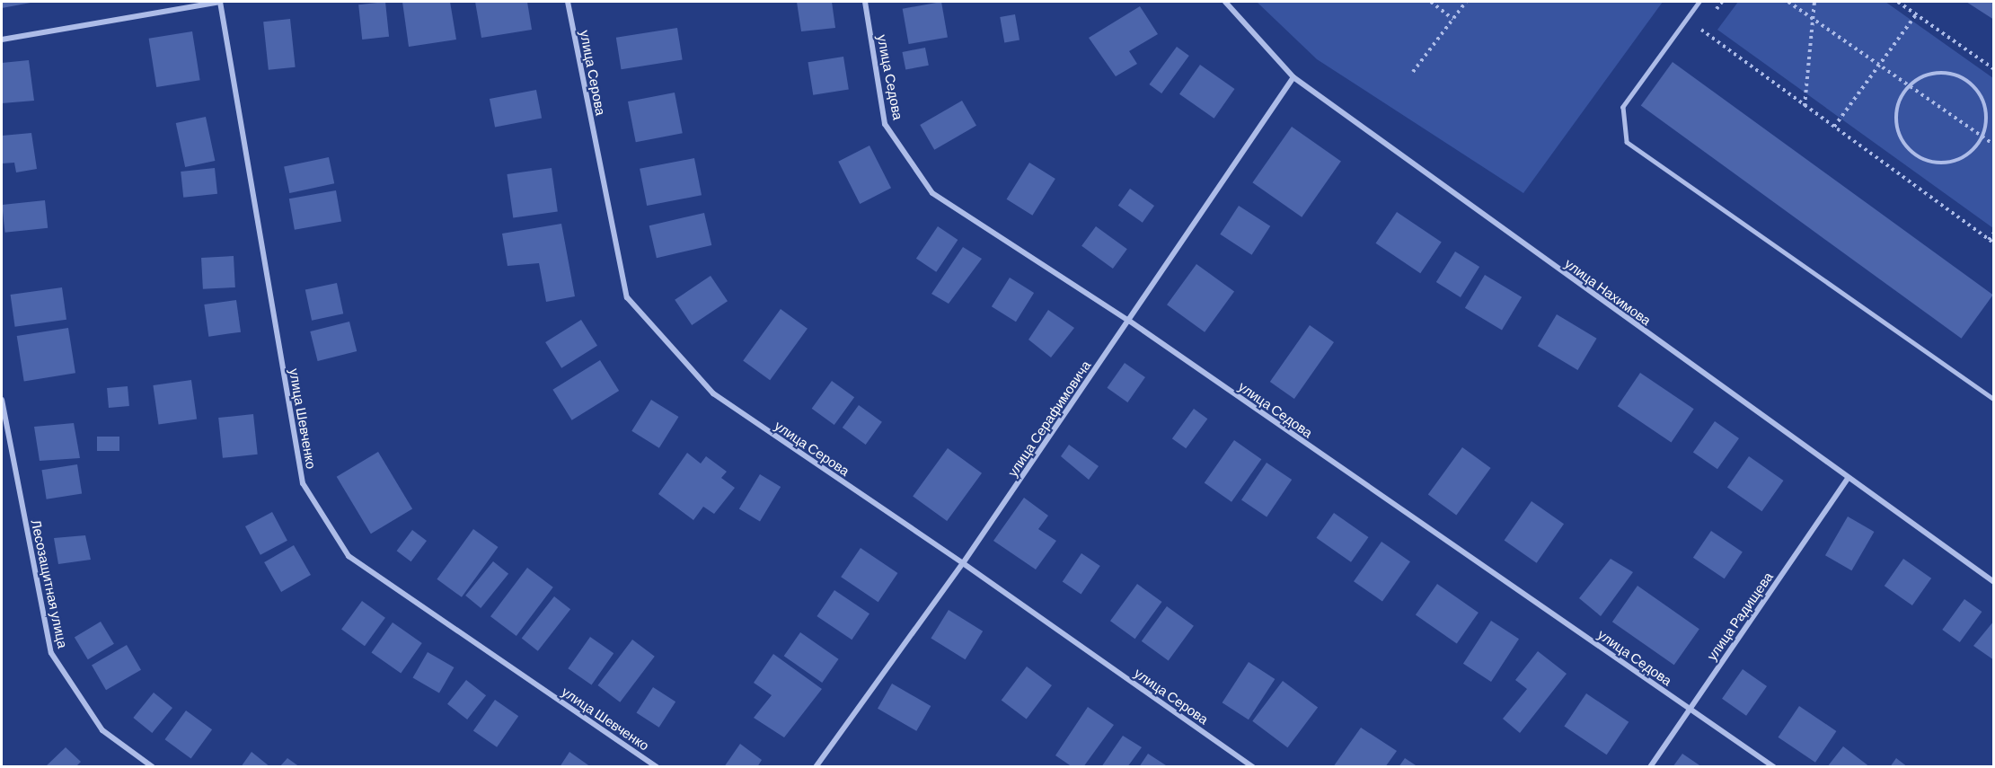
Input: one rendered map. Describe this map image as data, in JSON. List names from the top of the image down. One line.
{"streets":{"street":["улица Серова","улица Седова","улица Нахимова","улица Шевченко","улица Серафимовича","Лесозащитная улица","улица Радищева"]},"crossings":[["улица Серова","улица Серафимовича"],["улица Седова","улица Серафимовича"],["улица Седова","улица Радищева"],["улица Нахимова","улица Серафимовича"],["улица Нахимова","улица Радищева"]]}
